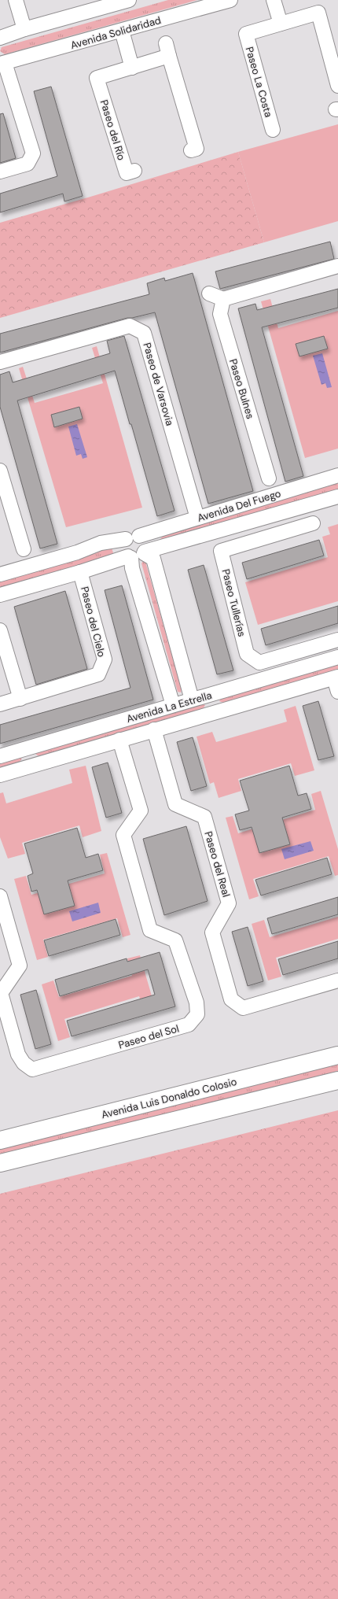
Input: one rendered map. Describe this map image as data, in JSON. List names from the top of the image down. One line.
{"streets":{"main road":["Avenida Luis Donaldo Colosio"],"street":["Avenida Solidaridad","Paseo La Costa","Paseo del Río","Paseo de Varsovia","Paseo Bulnes","Avenida Del Fuego","Paseo Tullerías","Paseo del Cielo","Avenida La Estrella","Paseo del Real","Paseo del Sol"]},"crossings":[["Paseo de Varsovia","Avenida Del Fuego"],["Avenida Del Fuego","Paseo del Cielo"],["Avenida La Estrella","Paseo del Real"],["Avenida La Estrella","Paseo del Sol"]]}
